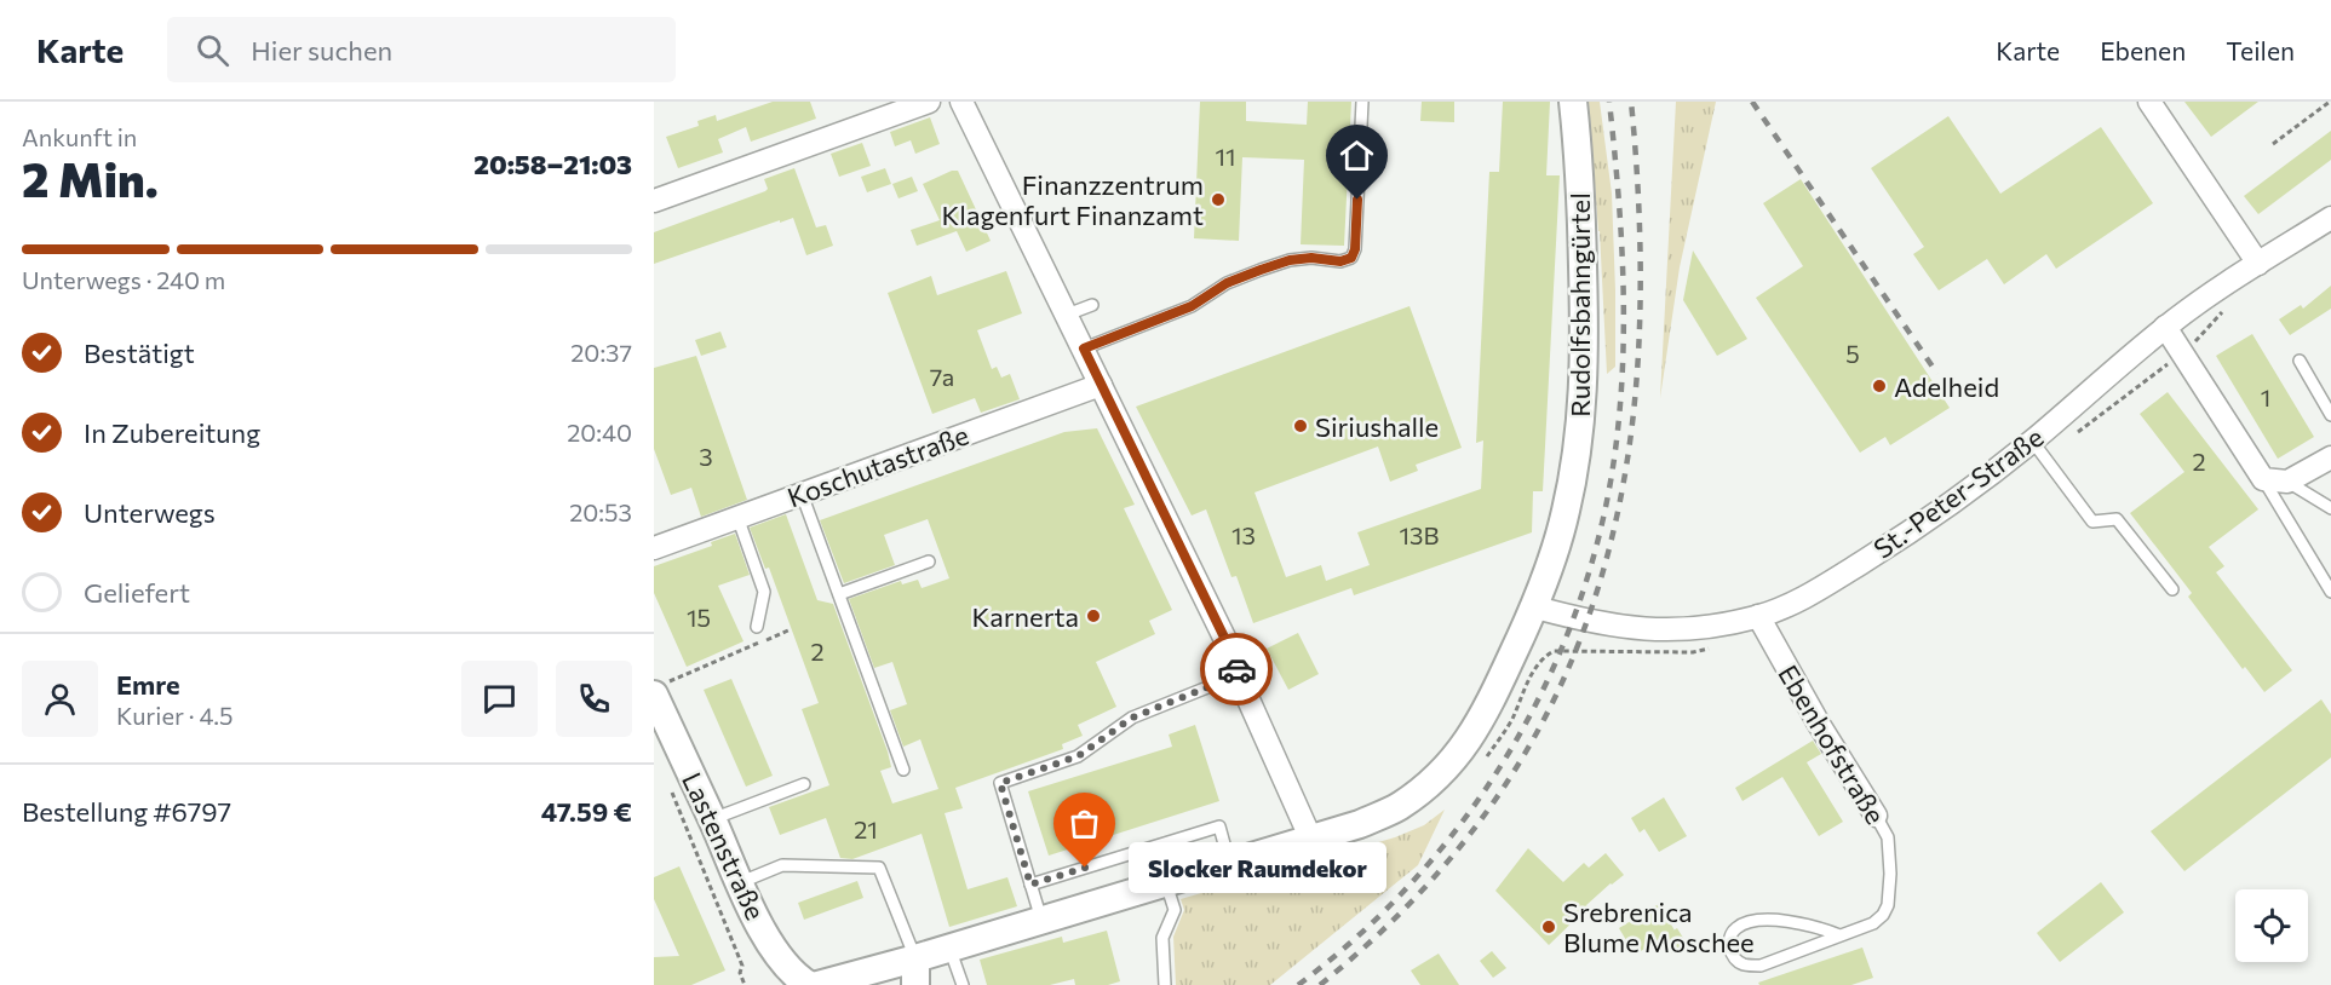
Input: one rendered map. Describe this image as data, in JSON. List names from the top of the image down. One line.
{"streets":{"street":["Rudolfsbahngürtel","Koschutastraße","St.-Peter-Straße","Ebenhofstraße","Lastenstraße"]},"crossings":[["Rudolfsbahngürtel","St.-Peter-Straße"],["St.-Peter-Straße","Ebenhofstraße"]],"places":["Finanzzentrum Klagenfurt Finanzamt","Adelheid","Siriushalle","Karnerta","Slocker Raumdekor","Srebrenica Blume Moschee"],"house_numbers":["11","5","7a","1","3","2","13","13B","15","2","21"],"page":{"header":"Karte","search":"Hier suchen","nav":["Karte","Ebenen","Teilen"],"heading":["2 Min.","Ankunft in","20:58–21:03"],"panel":["Emre","Kurier · 4.5","Bestellung #6797","47.59 €"],"bar":"Unterwegs · 240 m","list":[["Bestätigt","20:37"],["In Zubereitung","20:40"],["Unterwegs","20:53"],"Geliefert"],"bubble":"Slocker Raumdekor"}}
